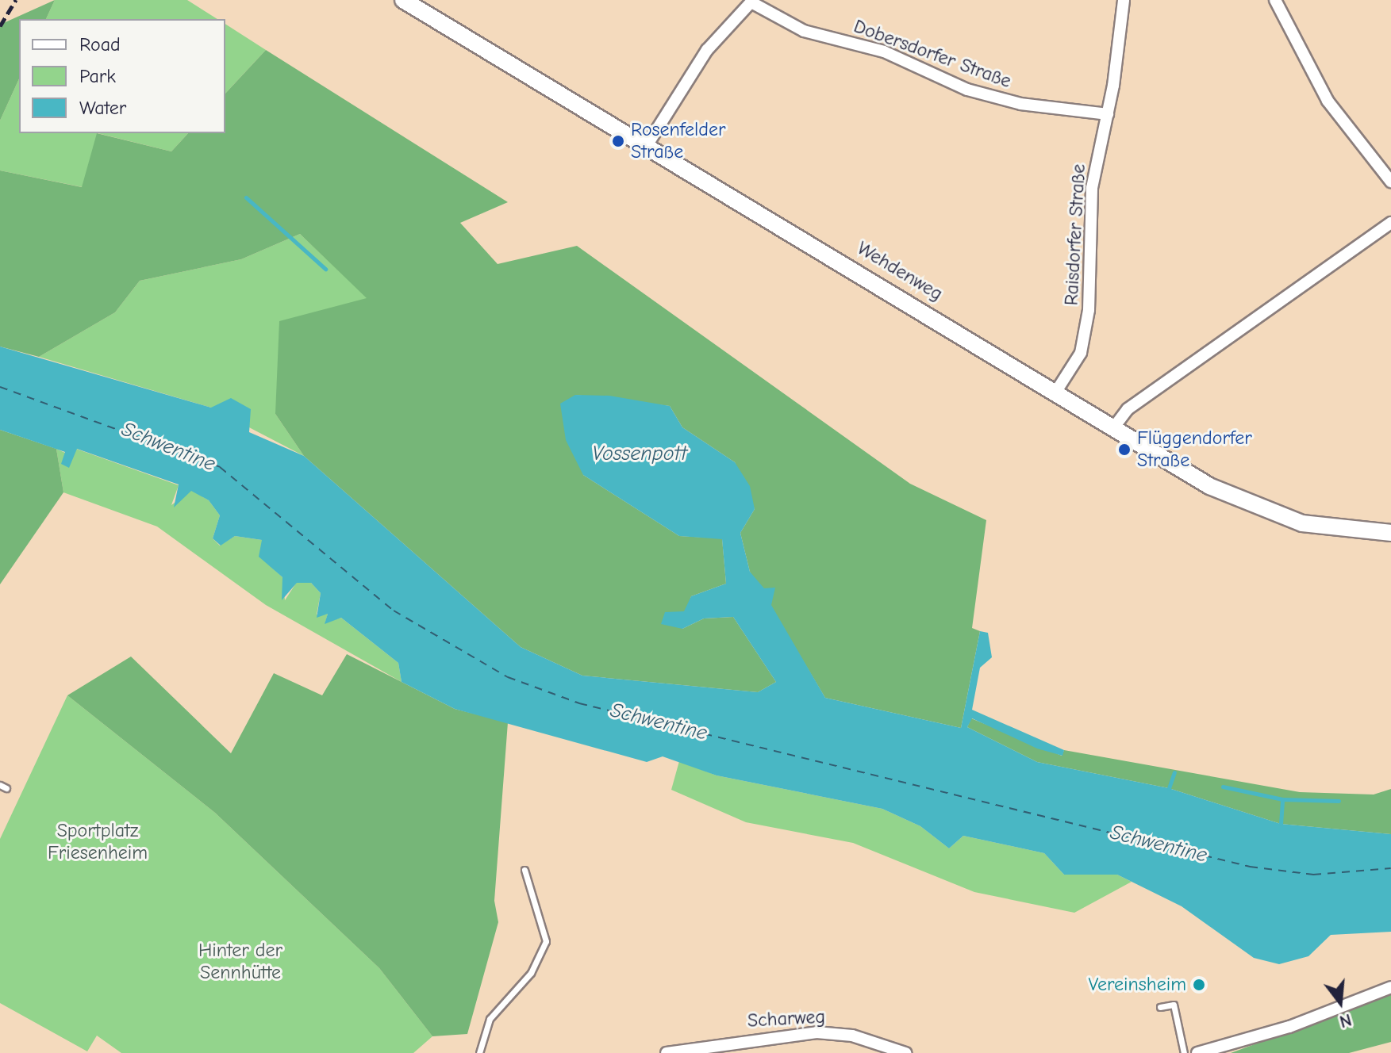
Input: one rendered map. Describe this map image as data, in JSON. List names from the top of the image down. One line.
{"streets":{"main road":["Wehdenweg"],"street":["Dobersdorfer Straße","Raisdorfer Straße","Scharweg"]},"crossings":[["Dobersdorfer Straße","Raisdorfer Straße"],["Raisdorfer Straße","Wehdenweg"]],"water":["Schwentine","Vossenpott"],"parks":["Sportplatz Friesenheim","Hinter der Sennhütte"],"places":["Rosenfelder Straße","Flüggendorfer Straße","Vereinsheim"],"legend":["Road","Park","Water"],"north":"bottom"}
